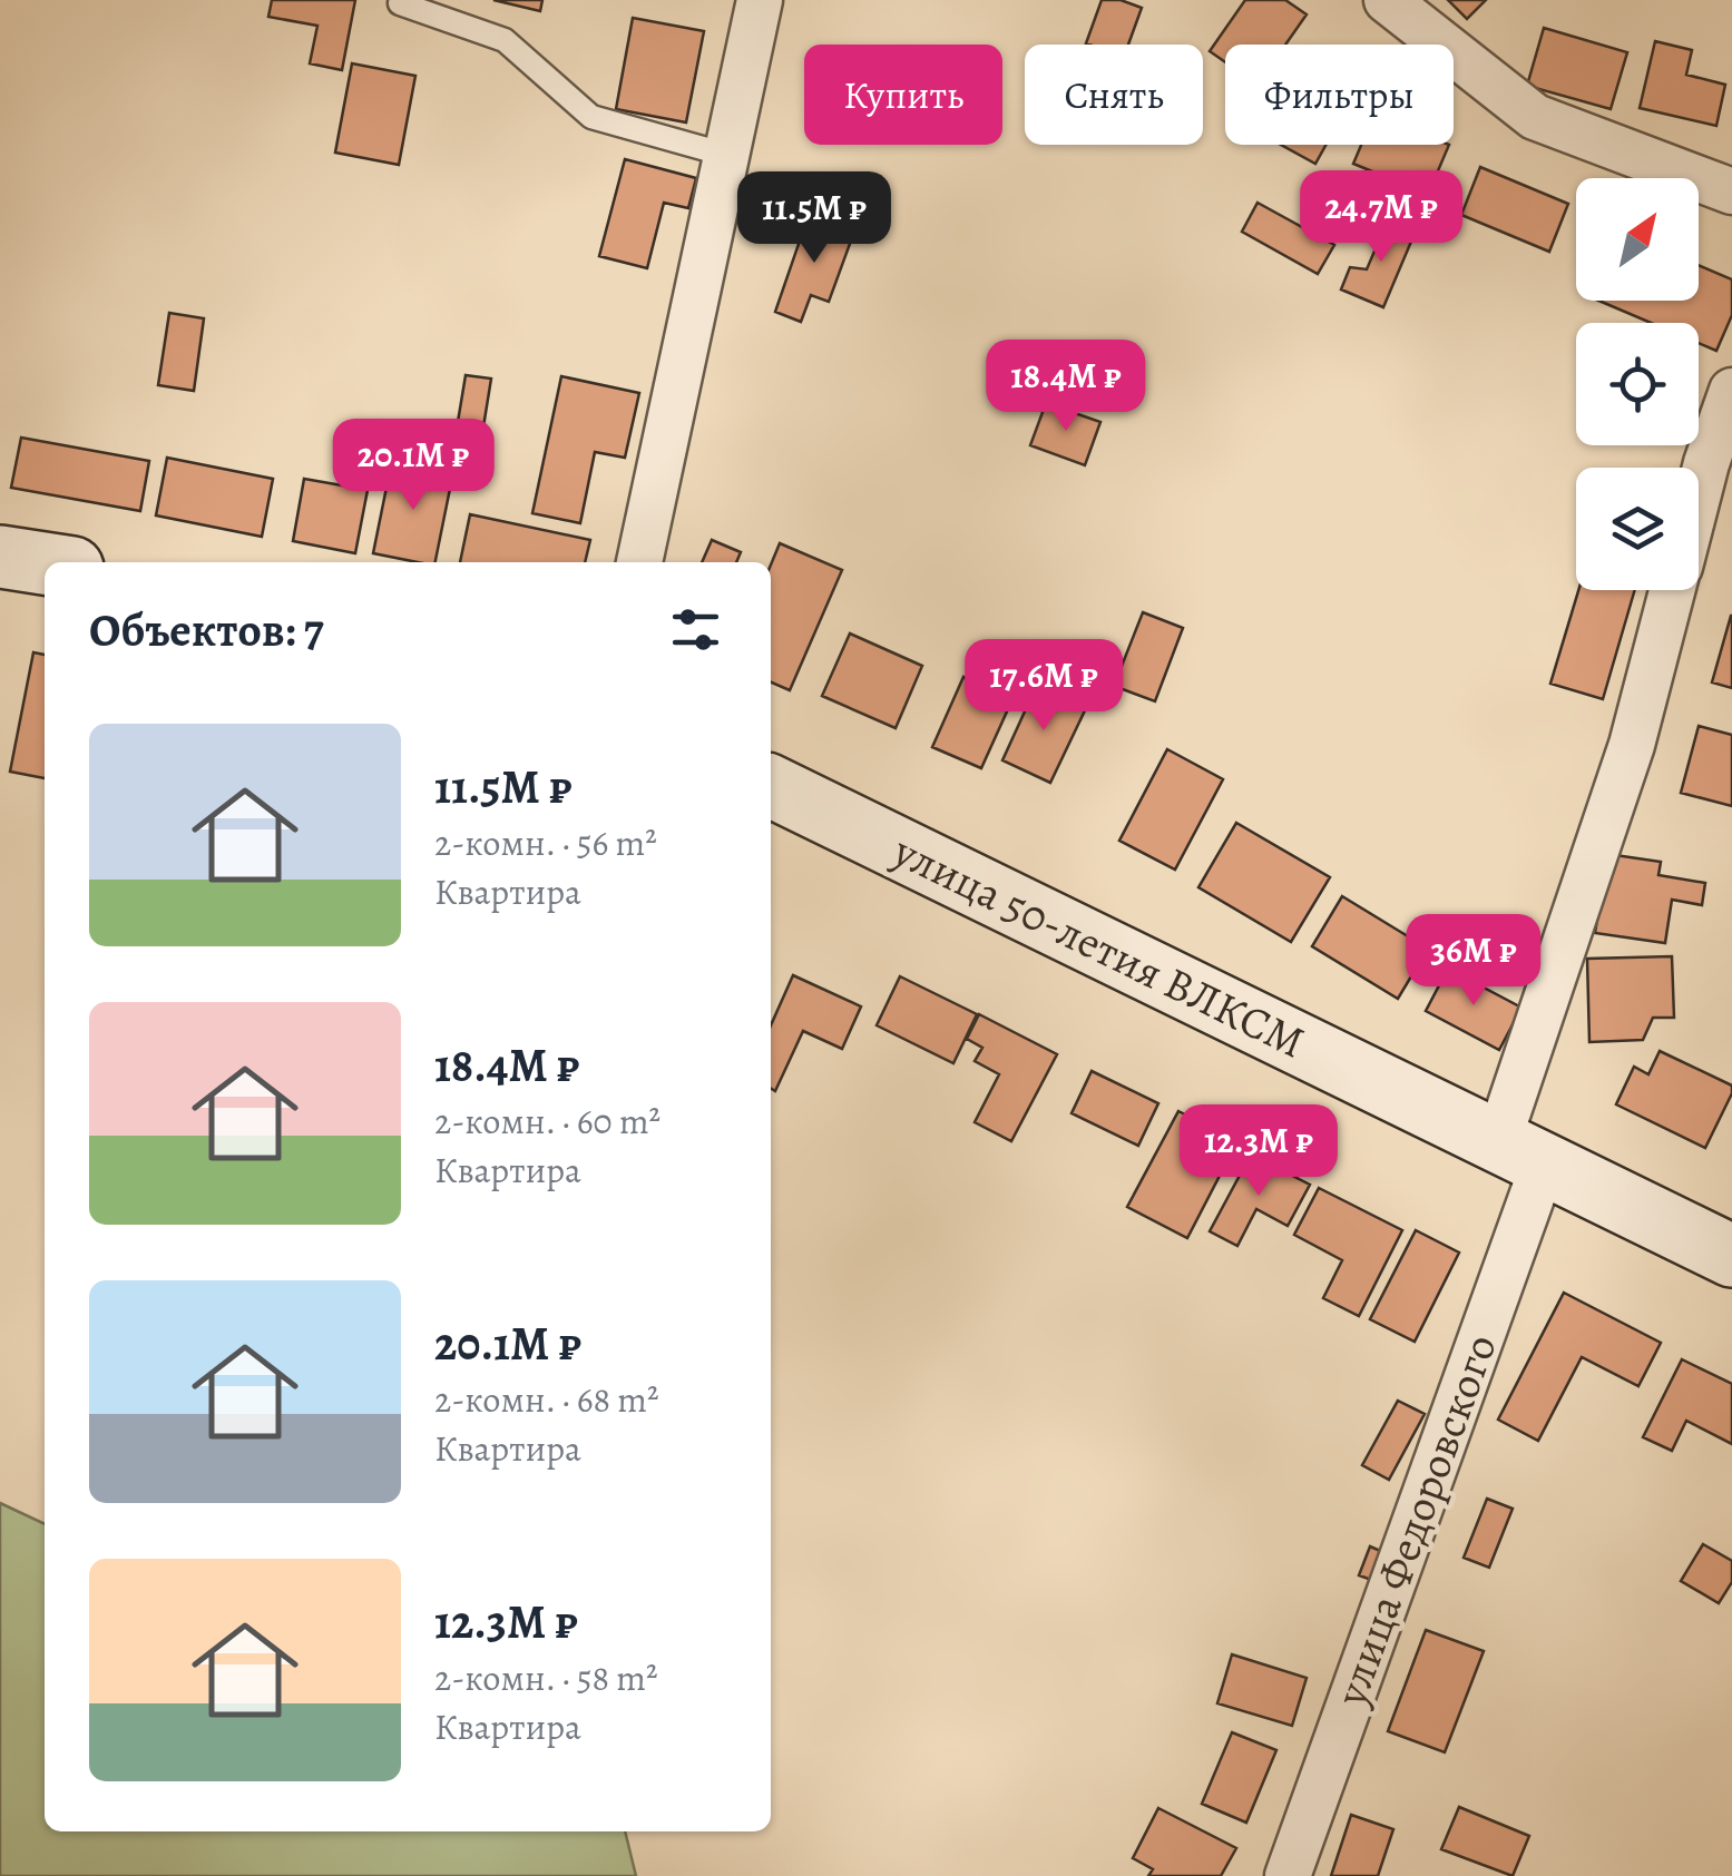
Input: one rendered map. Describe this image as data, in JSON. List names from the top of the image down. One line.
{"streets":{"street":["улица 50-летия ВЛКСМ","улица Федоровского"]},"crossings":[["улица 50-летия ВЛКСМ","улица Федоровского"]],"north":"top right","page":{"chip":["Купить","Снять","Фильтры"],"price":["24.7M ₽","11.5M ₽","18.4M ₽","20.1M ₽","17.6M ₽","36M ₽","12.3M ₽"],"heading":"Объектов: 7","list":[{"name":"11.5M ₽","note":"2-комн. · 56 m² · Квартира"},{"name":"18.4M ₽","note":"2-комн. · 60 m² · Квартира"},{"name":"20.1M ₽","note":"2-комн. · 68 m² · Квартира"},{"name":"12.3M ₽","note":"2-комн. · 58 m² · Квартира"}]}}
